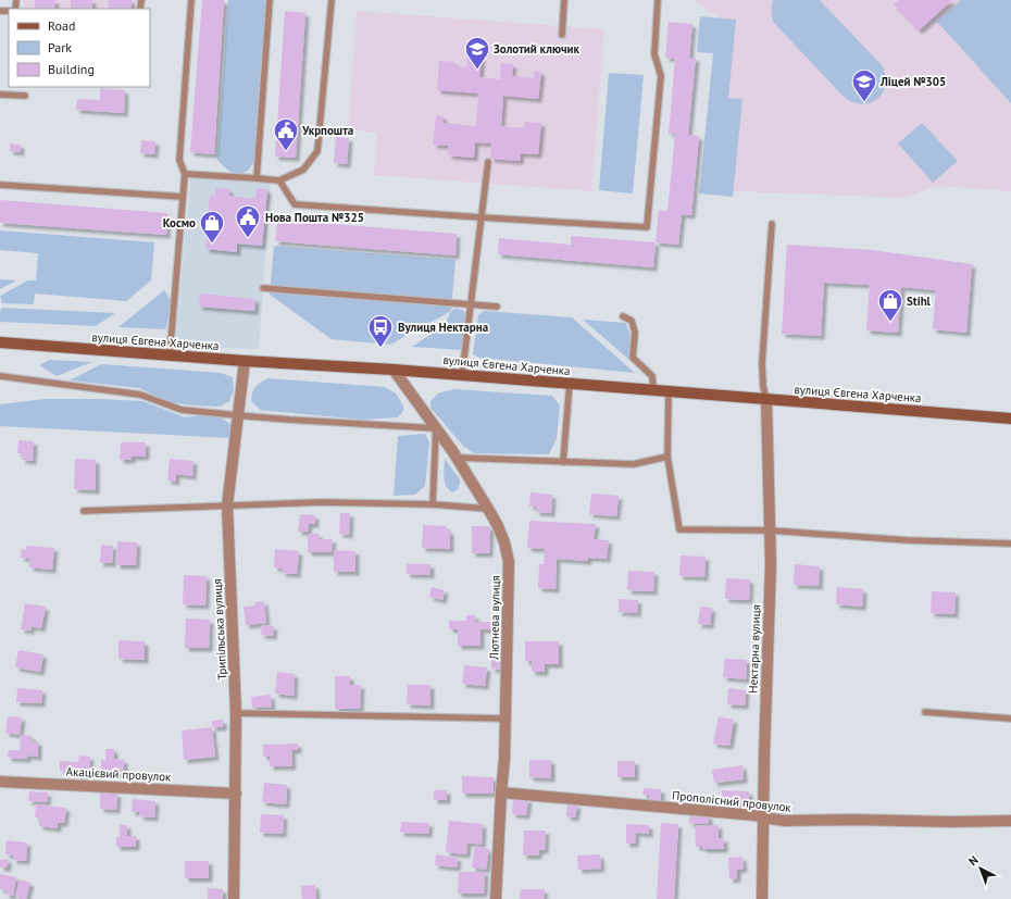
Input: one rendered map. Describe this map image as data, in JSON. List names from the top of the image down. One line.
{"streets":{"main road":["вулиця Євгена Харченка"],"street":["Лютнева вулиця","Трипільська вулиця","Нектарна вулиця","Акацієвий провулок","Прополісний провулок"]},"crossings":[["вулиця Євгена Харченка","Лютнева вулиця"],["вулиця Євгена Харченка","Трипільська вулиця"],["вулиця Євгена Харченка","Нектарна вулиця"],["Лютнева вулиця","Прополісний провулок"],["Трипільська вулиця","Акацієвий провулок"],["Нектарна вулиця","Прополісний провулок"]],"places":{"school or university":["Золотий ключик","Ліцей №305"],"public building":["Укрпошта","Нова Пошта №325"],"shop":["Космо","Stihl"],"bus stop":["Вулиця Нектарна"]},"legend":["Road","Park","Building"],"north":"top left"}
